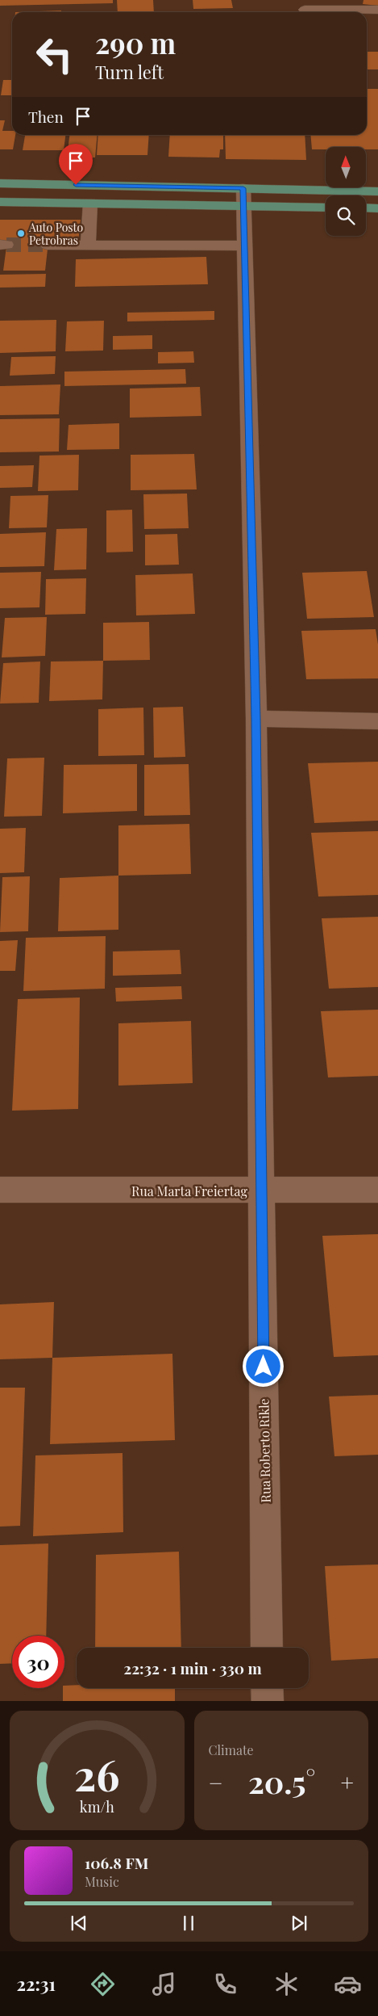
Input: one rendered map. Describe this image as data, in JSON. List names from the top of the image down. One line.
{"streets":{"street":["Rua Marta Freiertag","Rua Roberto Rikle"]},"crossings":[["Rua Marta Freiertag","Rua Roberto Rikle"]],"places":["Auto Posto Petrobras"],"north":"top","page":{"turn":["290 m","Turn left"],"then":"Then","limit":"30","trip":"22:32 · 1 min · 330 m","tile":"Climate","heat":["−","20.5°","+"],"song":["106.8 FM","Music"],"tabs":"22:31","gauge":["26","km/h"]}}
